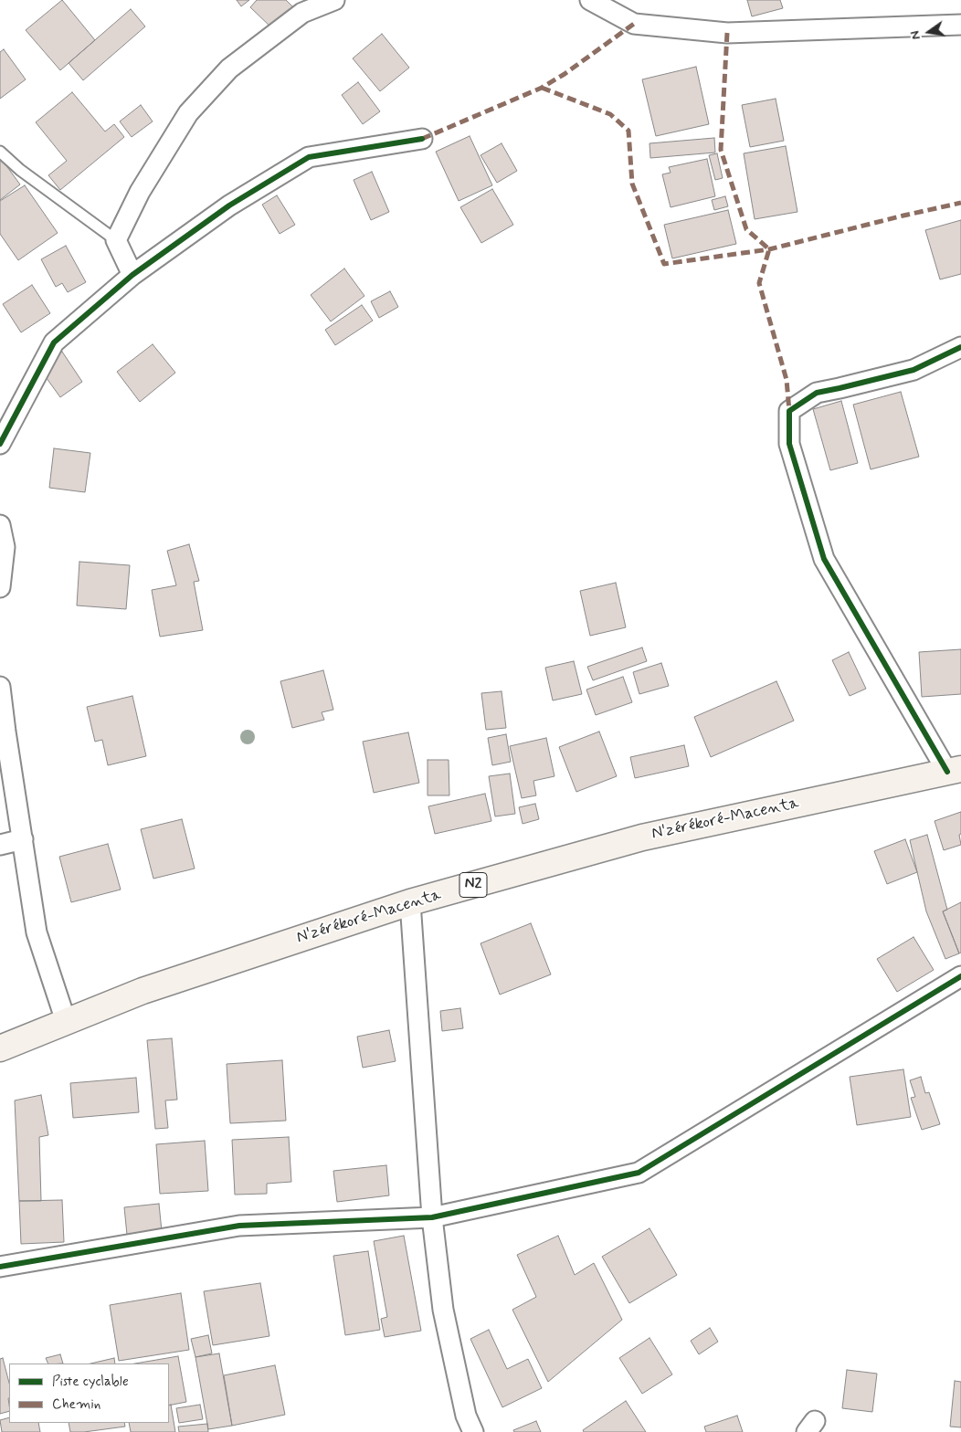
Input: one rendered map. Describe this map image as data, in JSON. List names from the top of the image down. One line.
{"streets":{"highway":["N'zérékoré-Macenta","N2"]},"legend":["Piste cyclable","Chemin"],"north":"left"}
